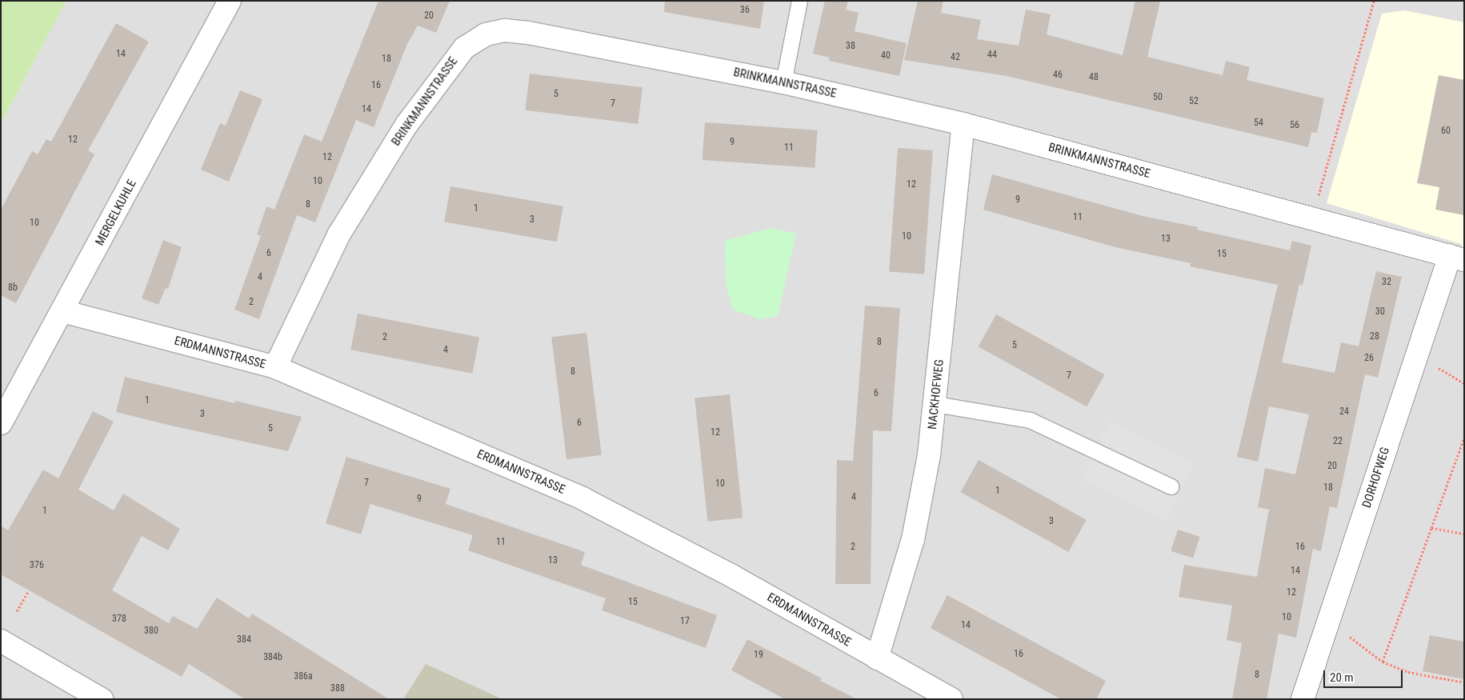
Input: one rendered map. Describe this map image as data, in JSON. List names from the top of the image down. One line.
{"streets":{"street":["BRINKMANNSTRASSE","MERGELKUHLE","ERDMANNSTRASSE","NACKHOFWEG","DORHOFWEG"]},"crossings":[["BRINKMANNSTRASSE","ERDMANNSTRASSE"],["BRINKMANNSTRASSE","NACKHOFWEG"],["BRINKMANNSTRASSE","DORHOFWEG"],["MERGELKUHLE","ERDMANNSTRASSE"],["ERDMANNSTRASSE","NACKHOFWEG"]],"house_numbers":["36","20","38","14","44","40","42","18","46","48","16","5","50","52","7","14","54","56","60","12","9","11","12","10","12","9","8","1","11","3","10","10","13","6","15","4","32","8b","2","30","28","2","8","5","4","26","8","7","6","1","24","3","6","5","12","22","20","7","10","18","1","4","9","1","3","11","2","16","13","376","14","12","15","10","378","17","14","380","384","16","19","384b","8","386a","388"],"scale_bar":"20 m"}
